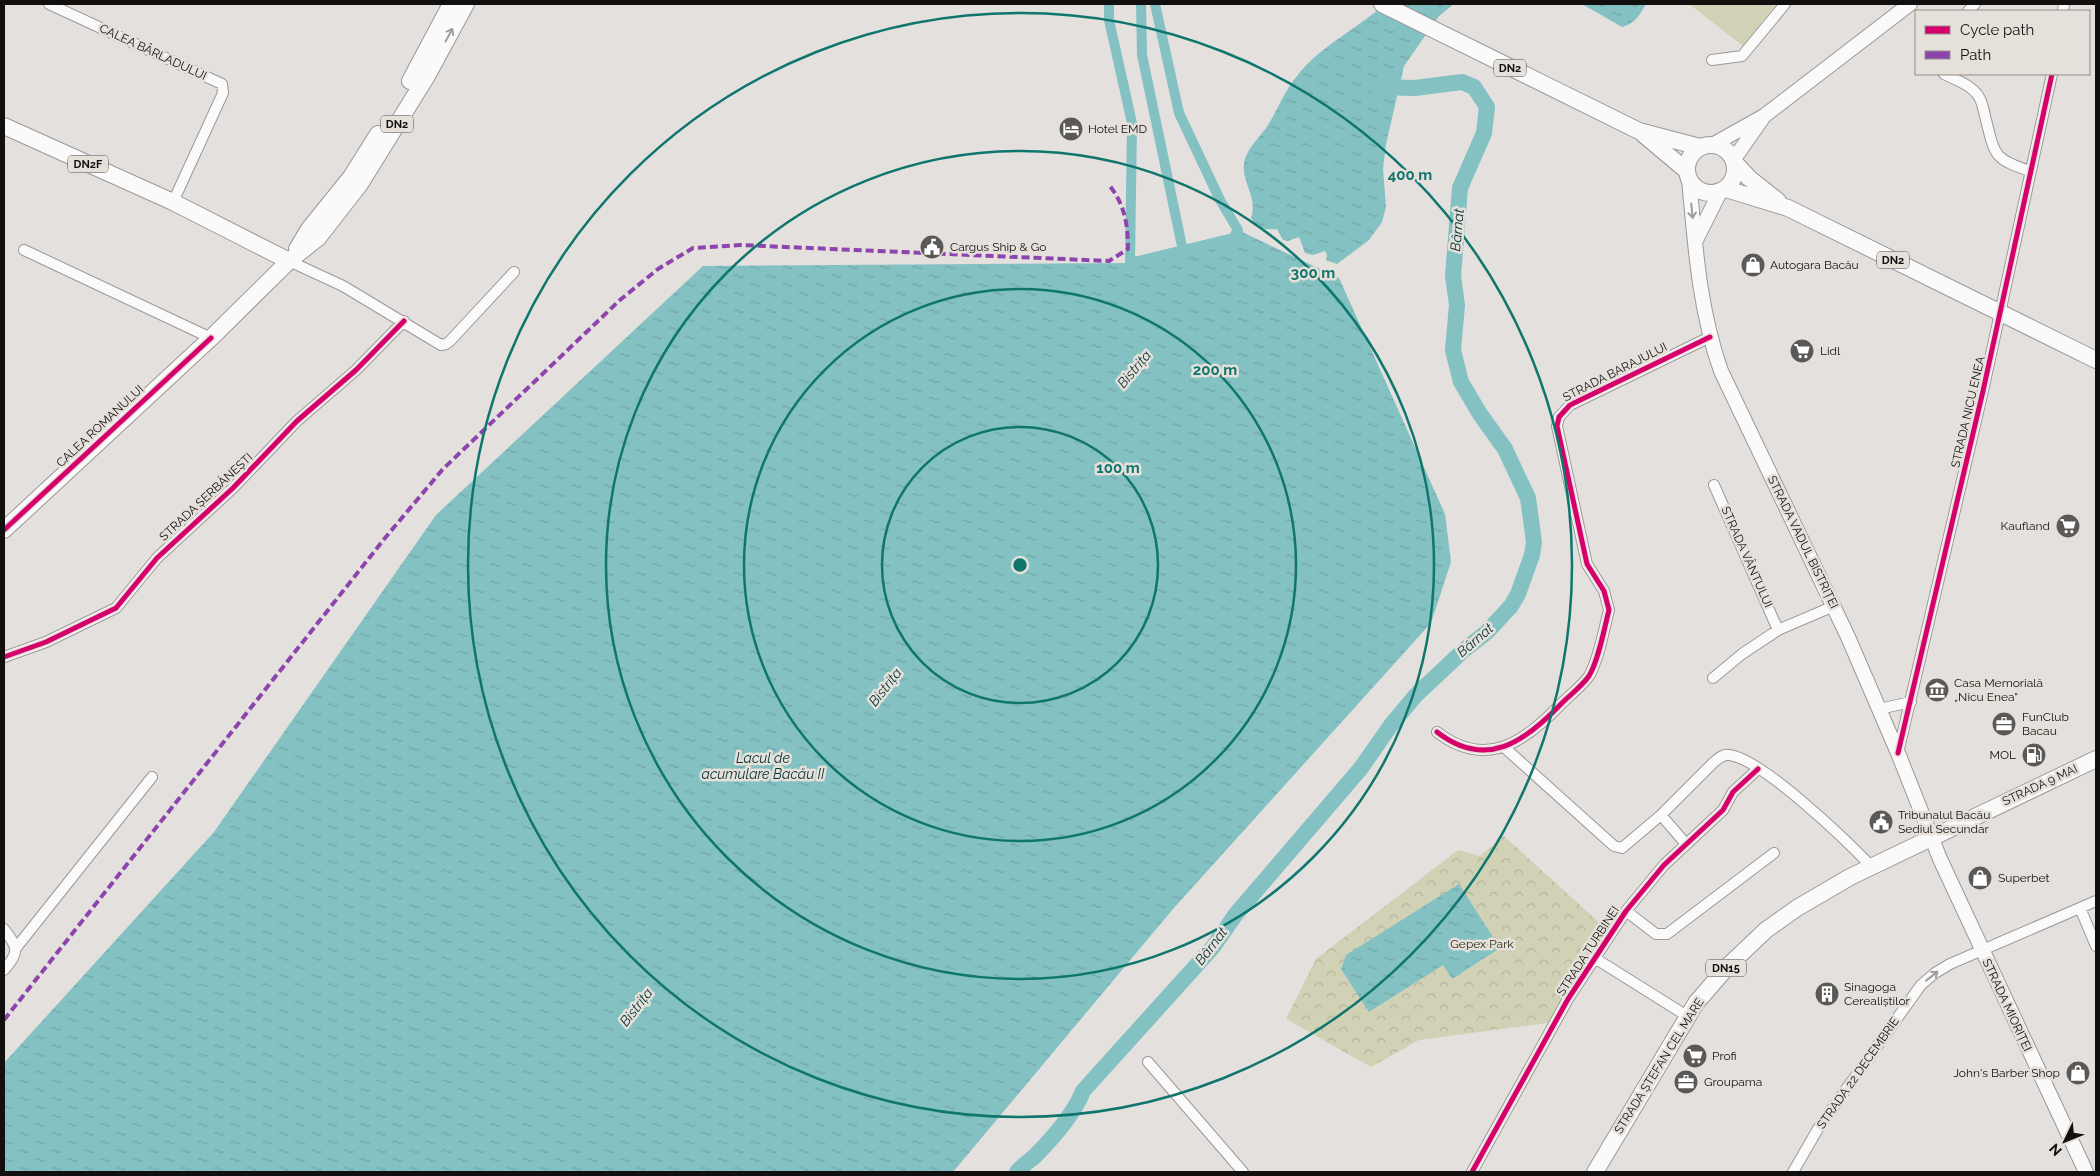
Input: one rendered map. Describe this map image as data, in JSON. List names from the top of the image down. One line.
{"streets":{"main road":["DN2","DN2F","CALEA ROMANULUI","STRADA VADUL BISTRIȚEI","STRADA 9 MAI","DN15","STRADA MIORIȚEI","STRADA ȘTEFAN CEL MARE"],"street":["CALEA BÂRLADULUI","STRADA BARAJULUI","STRADA NICU ENEA","STRADA ȘERBĂNEȘTI","STRADA VÂNTULUI","STRADA TURBINEI","STRADA 22 DECEMBRIE"]},"crossings":[["CALEA BÂRLADULUI","DN2F"],["DN2","STRADA NICU ENEA"],["DN2","STRADA VADUL BISTRIȚEI"],["DN2F","CALEA ROMANULUI"],["STRADA BARAJULUI","STRADA VADUL BISTRIȚEI"],["STRADA NICU ENEA","STRADA VADUL BISTRIȚEI"],["STRADA VADUL BISTRIȚEI","STRADA 9 MAI"],["STRADA VADUL BISTRIȚEI","STRADA MIORIȚEI"],["STRADA VADUL BISTRIȚEI","STRADA ȘTEFAN CEL MARE"],["STRADA 9 MAI","STRADA MIORIȚEI"],["STRADA 9 MAI","STRADA ȘTEFAN CEL MARE"],["STRADA MIORIȚEI","STRADA ȘTEFAN CEL MARE"],["STRADA MIORIȚEI","STRADA 22 DECEMBRIE"]],"one_way":["STRADA 22 DECEMBRIE"],"water":["Bârnat","Bistrița","Lacul de acumulare Bacău II"],"parks":["Gepex Park"],"places":{"hotel":["Hotel EMD"],"public building":["Cargus Ship & Go","Tribunalul Bacău Sediul Secundar"],"shop":["Autogara Bacău","Superbet","John's Barber Shop"],"supermarket":["Lidl","Kaufland","Profi"],"museum":["Casa Memorială „Nicu Enea\""],"office":["FunClub Bacau","Groupama"],"fuel station":["MOL"],"building":["Sinagoga Cerealiștilor"]},"legend":["Cycle path","Path"],"north":"bottom left","rings":["400 m","300 m","200 m","100 m"]}
